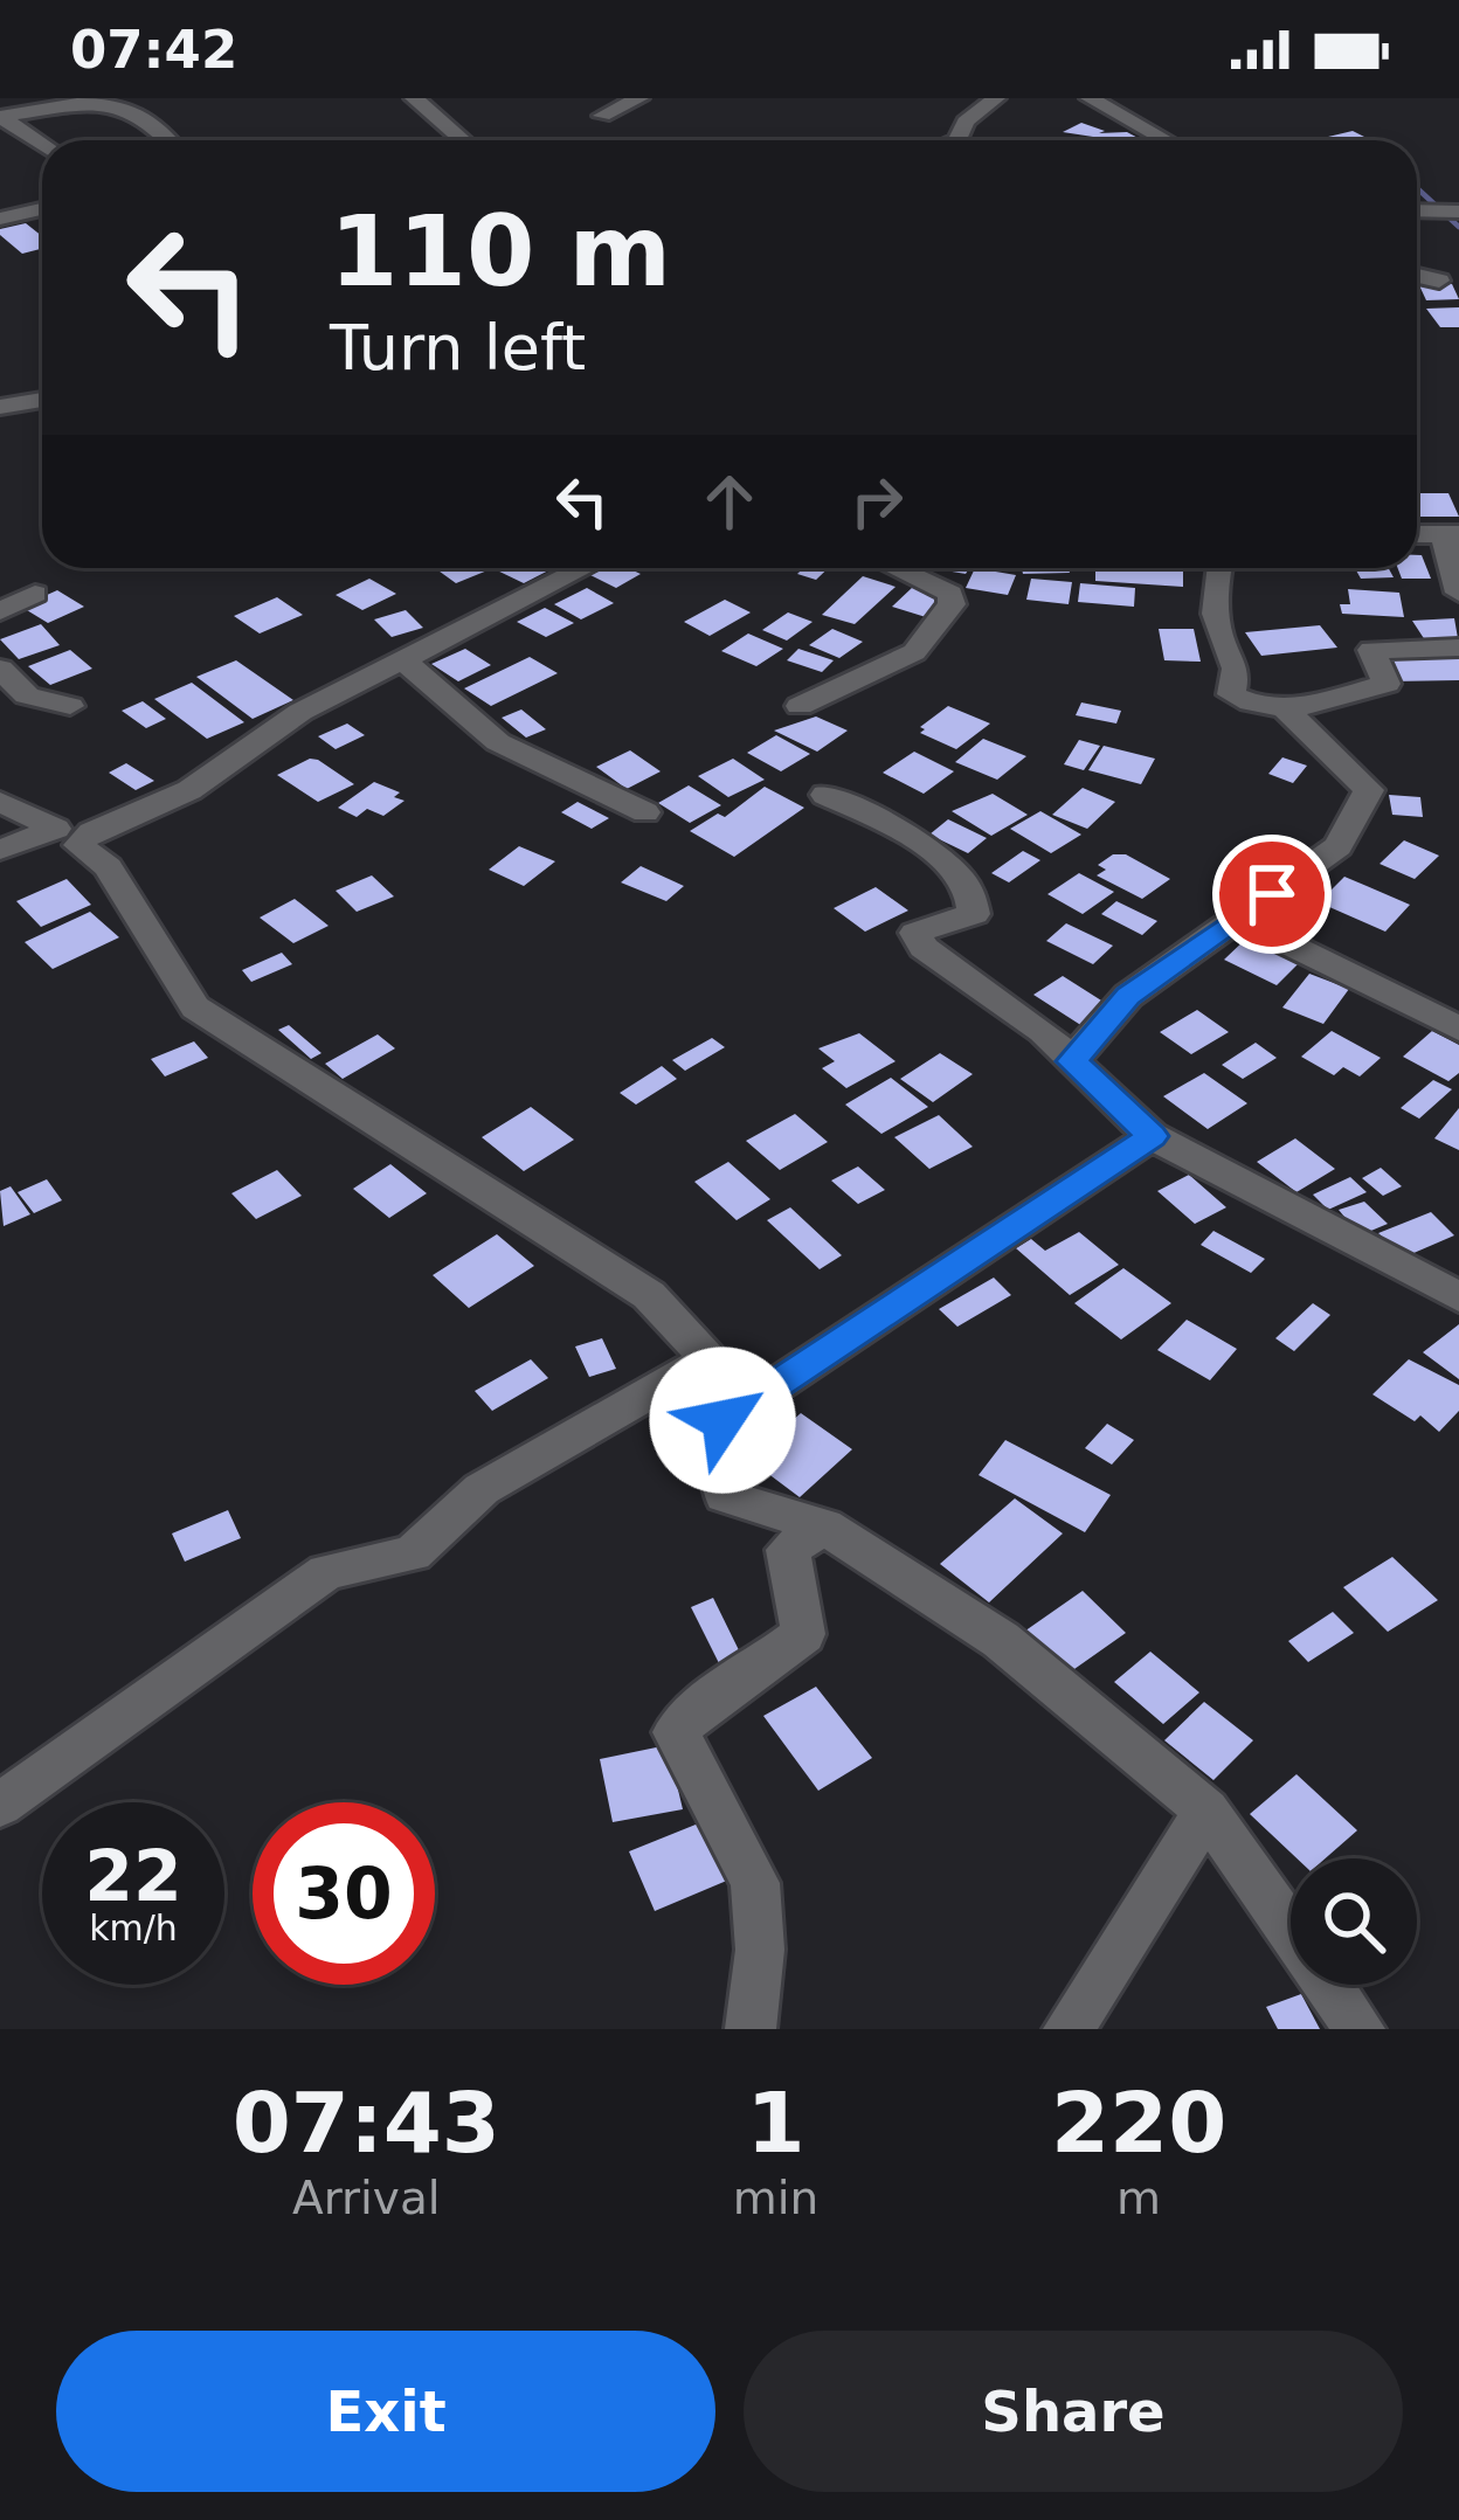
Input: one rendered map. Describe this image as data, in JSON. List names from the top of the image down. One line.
{"page":{"status":"07:42","turn":["110 m","Turn left"],"speed":"22 km/h","limit":"30","eta":["07:43","Arrival","1","min","220","m"],"buttons":["Exit","Share"]}}
